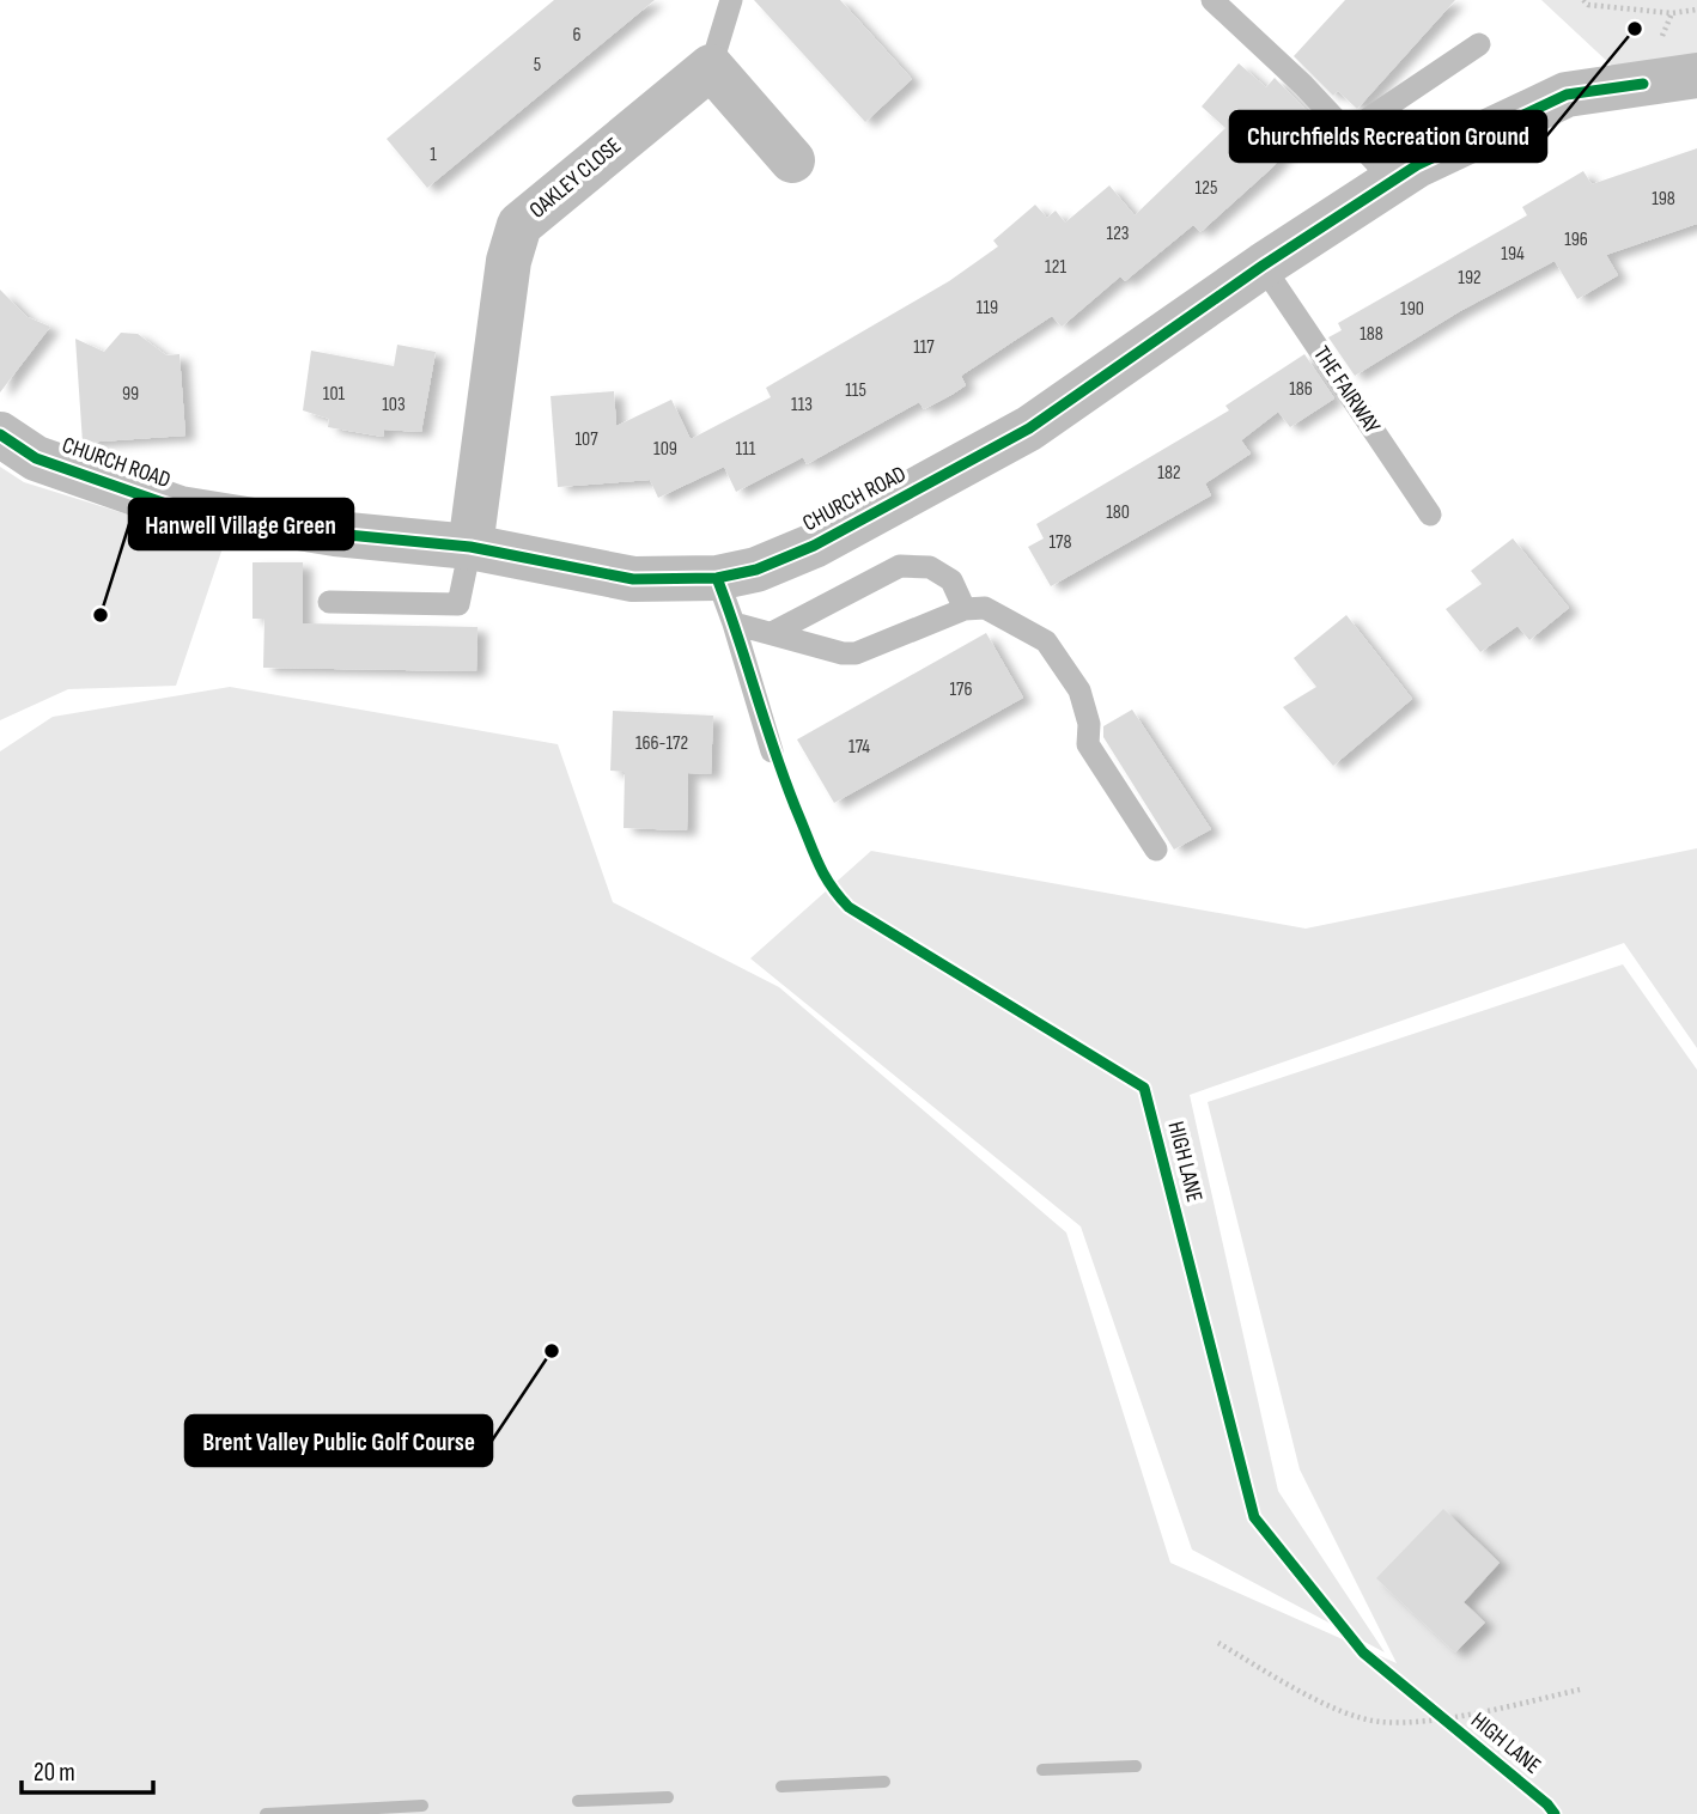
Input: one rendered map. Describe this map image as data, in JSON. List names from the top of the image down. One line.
{"streets":{"street":["OAKLEY CLOSE","CHURCH ROAD"],"lane":["THE FAIRWAY"],"cycle path":["HIGH LANE"]},"crossings":[["OAKLEY CLOSE","CHURCH ROAD"],["THE FAIRWAY","CHURCH ROAD"]],"places":["Churchfields Recreation Ground","Hanwell Village Green","Brent Valley Public Golf Course"],"house_numbers":["6","5","1","125","198","123","196","194","121","192","119","190","188","117","186","115","99","101","103","113","107","109","111","182","180","178","176","166-172","174"],"scale_bar":"20 m"}
